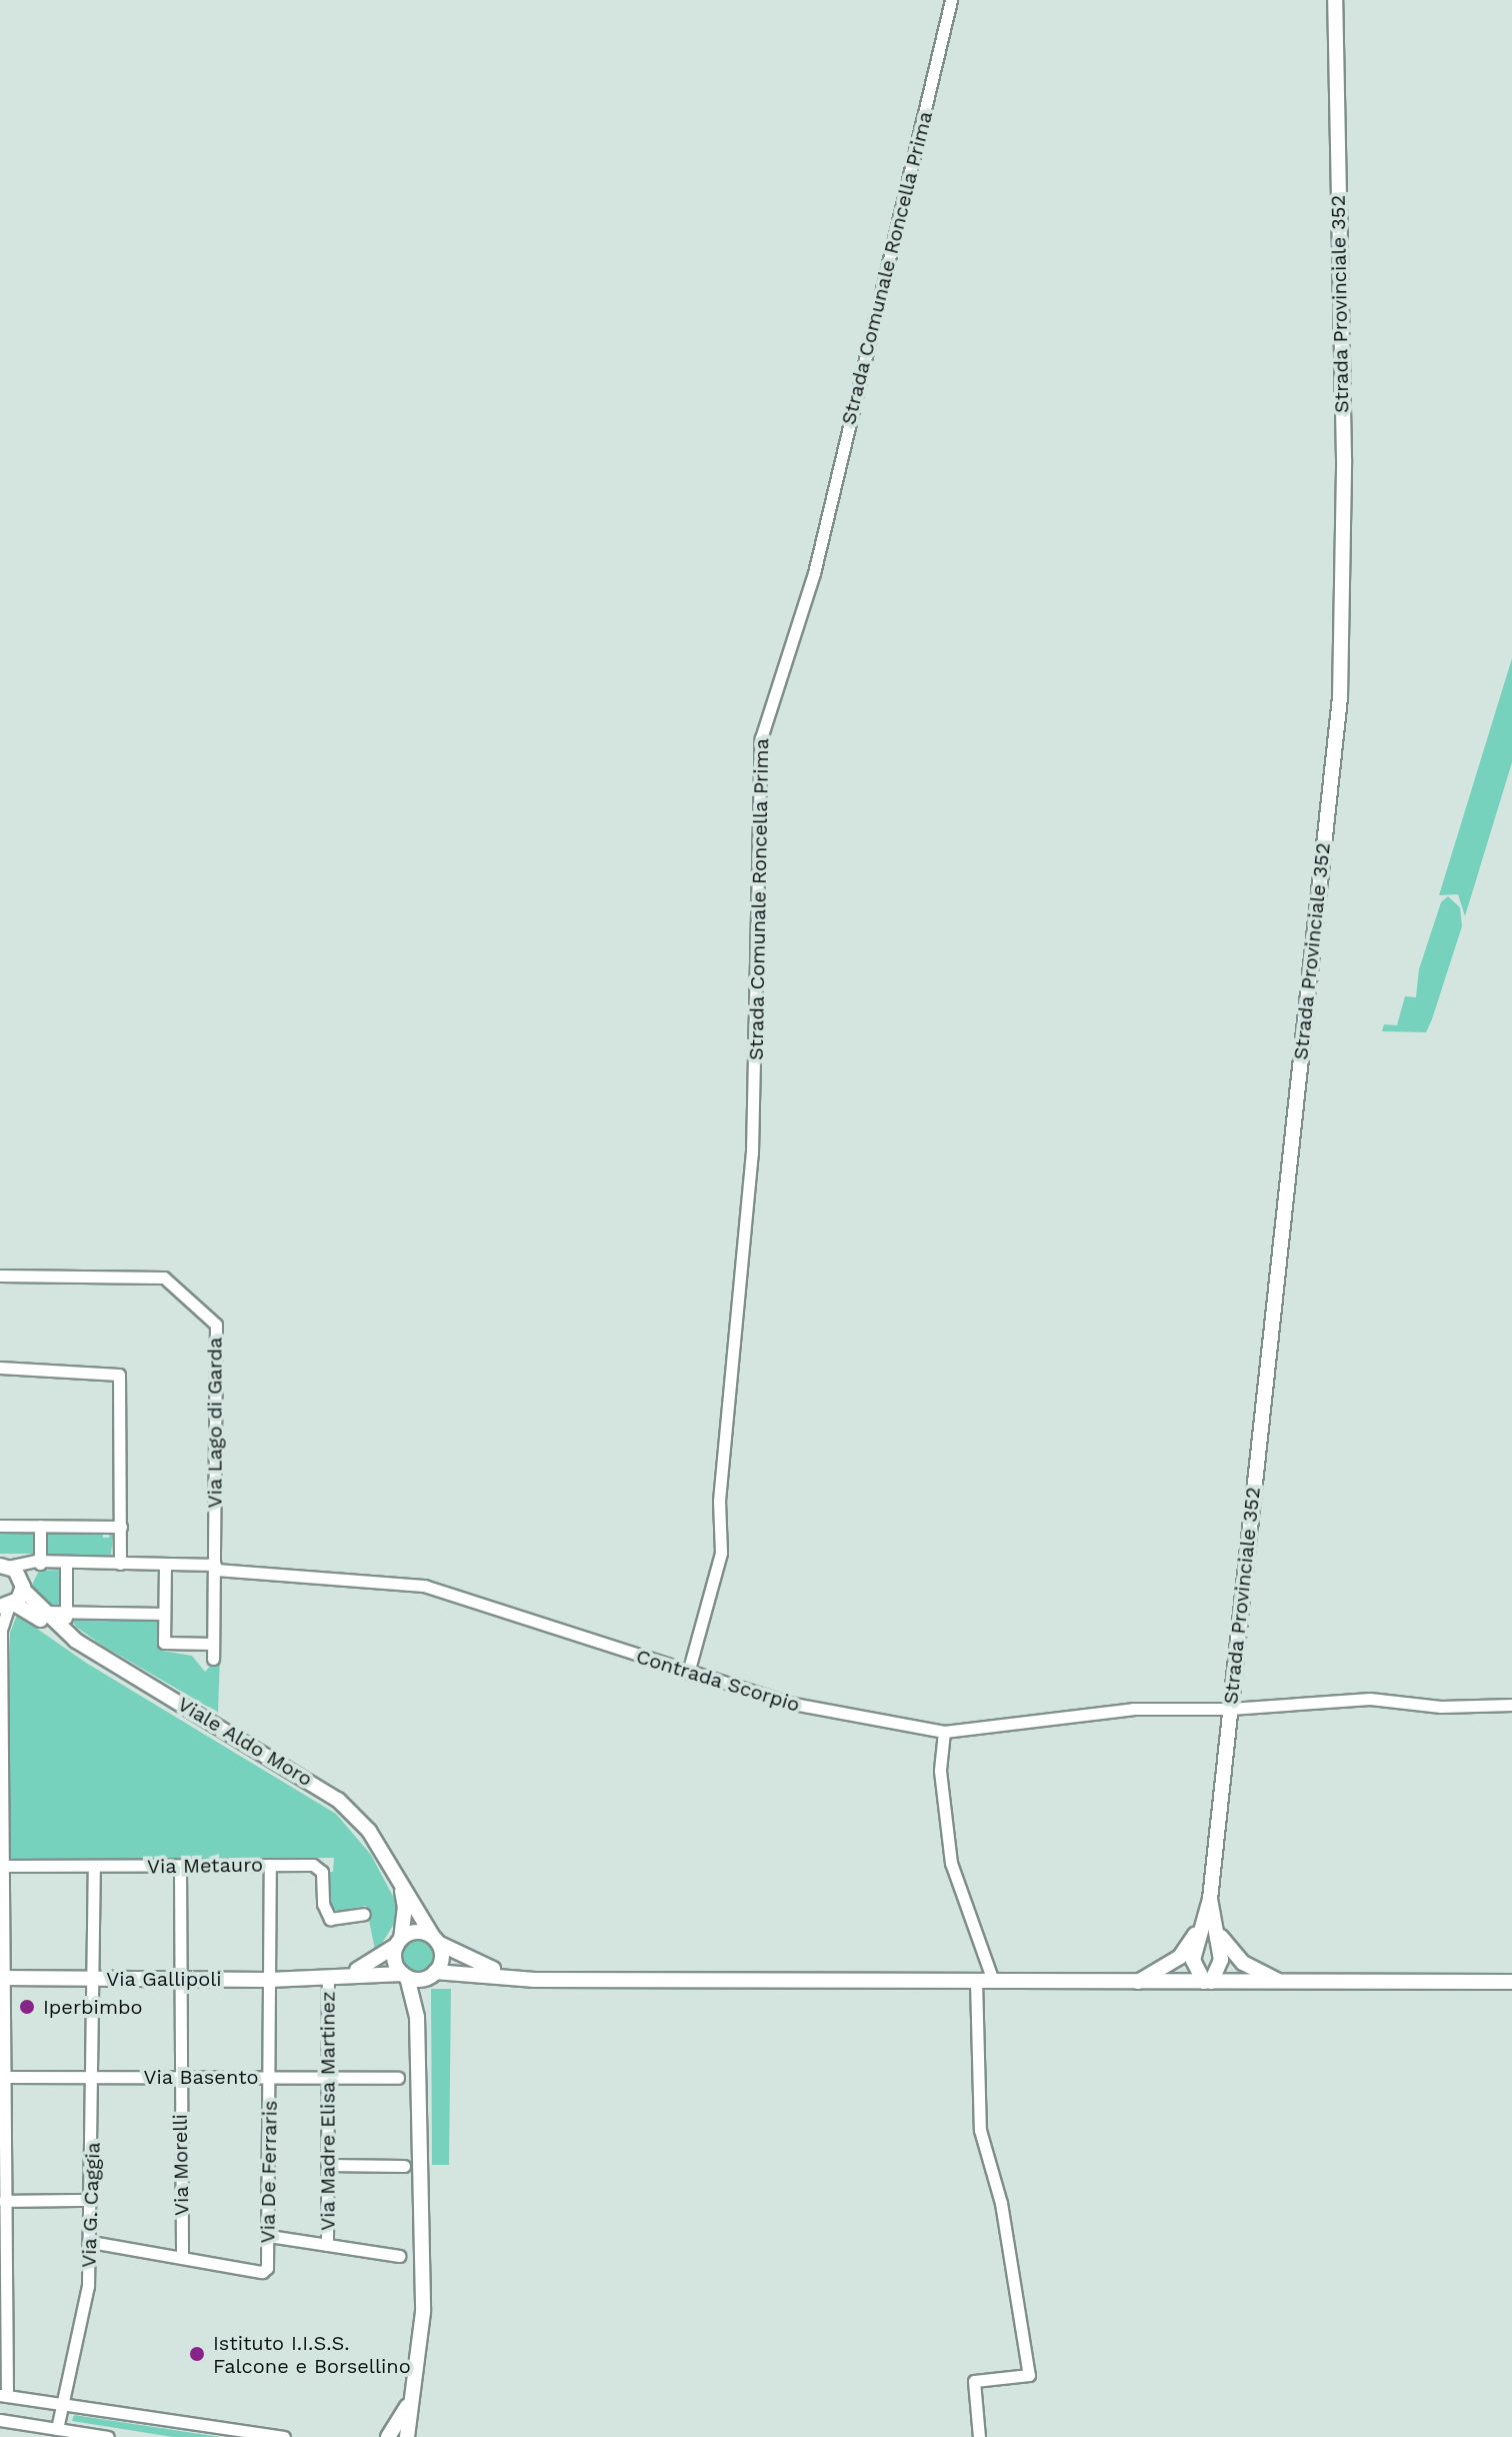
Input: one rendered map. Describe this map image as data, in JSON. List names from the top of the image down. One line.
{"streets":{"main road":["Strada Provinciale 352","Viale Aldo Moro","Via Gallipoli"],"street":["Strada Comunale Roncella Prima","Via Lago di Garda","Contrada Scorpio","Via Metauro","Via Basento","Via Madre Elisa Martinez","Via Morelli","Via De Ferraris","Via G. Caggia"]},"crossings":[["Strada Comunale Roncella Prima","Contrada Scorpio"],["Strada Provinciale 352","Contrada Scorpio"],["Via Lago di Garda","Contrada Scorpio"],["Contrada Scorpio","Viale Aldo Moro"],["Viale Aldo Moro","Via Gallipoli"],["Via Metauro","Via Morelli"],["Via Metauro","Via De Ferraris"],["Via Metauro","Via G. Caggia"],["Via Gallipoli","Via Madre Elisa Martinez"],["Via Gallipoli","Via Morelli"],["Via Gallipoli","Via De Ferraris"],["Via Gallipoli","Via G. Caggia"],["Via Basento","Via Madre Elisa Martinez"],["Via Basento","Via Morelli"],["Via Basento","Via De Ferraris"],["Via Basento","Via G. Caggia"],["Via Morelli","Via De Ferraris"]],"places":["Iperbimbo","Istituto I.I.S.S. Falcone e Borsellino"]}
